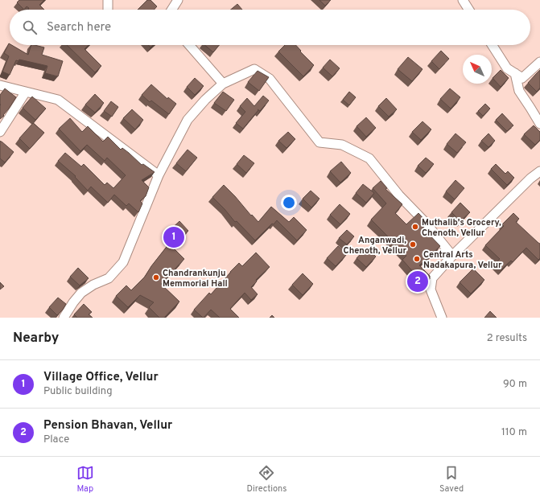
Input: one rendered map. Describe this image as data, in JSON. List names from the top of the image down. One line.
{"places":["Muthalib's Grocery, Chenoth, Vellur","Anganwadi, Chenoth, Vellur","Central Arts Nadakapura, Vellur","Chandrankunju Memmorial Hall"],"north":"top left","page":{"search":"Search here","pins":["1","2"],"heading":["Nearby","2 results"],"list":[{"mark":"1","name":"Village Office, Vellur","note":"Public building","value":"90 m"},{"mark":"2","name":"Pension Bhavan, Vellur","note":"Place","value":"110 m"}],"nav":["Map","Directions","Saved"]}}
